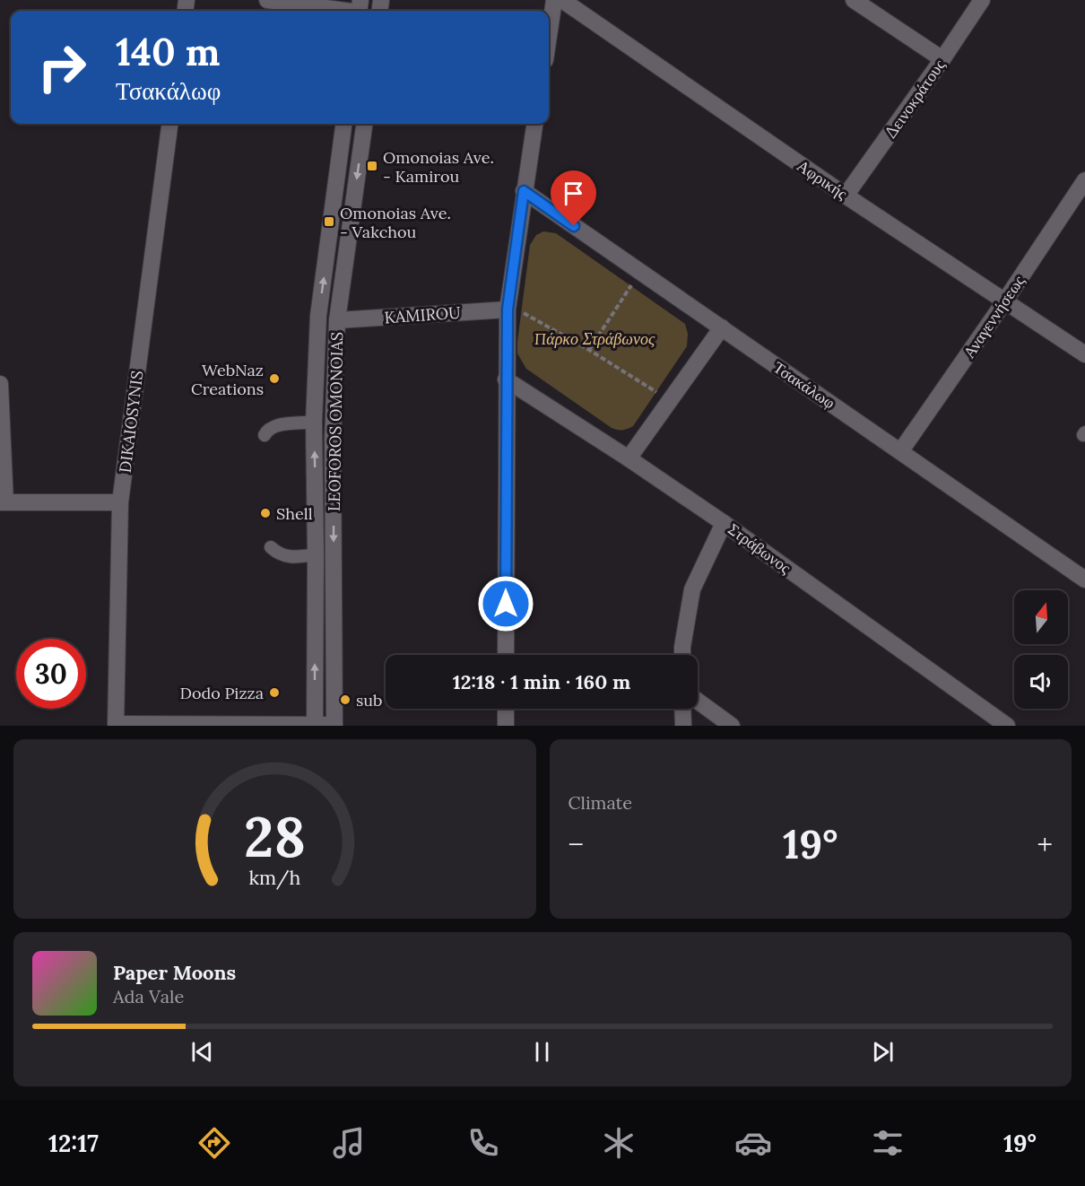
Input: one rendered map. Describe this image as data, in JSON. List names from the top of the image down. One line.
{"streets":{"street":["Δεινοκράτους","Αφρικής","KAMIROU","Αναγεννήσεως","Τσακάλωφ","DIKAIOSYNIS","LEOFOROS OMONOIAS","Στράβωνος"]},"crossings":[["Δεινοκράτους","Αφρικής"],["Αφρικής","Αναγεννήσεως"],["KAMIROU","LEOFOROS OMONOIAS"],["Αναγεννήσεως","Τσακάλωφ"]],"parks":["Πάρκο Στράβωνος"],"places":{"transit":["Omonoias Ave. - Kamirou","Omonoias Ave. - Vakchou"],"other":["WebNaz Creations","Shell","Dodo Pizza","sub"]},"north":"top","page":{"turn":["140 m","Τσακάλωφ"],"limit":"30","trip":"12:18 · 1 min · 160 m","tile":"Climate","heat":["−","19°","+"],"song":["Paper Moons","Ada Vale"],"tabs":["12:17","19°"],"gauge":["28","km/h"]}}
